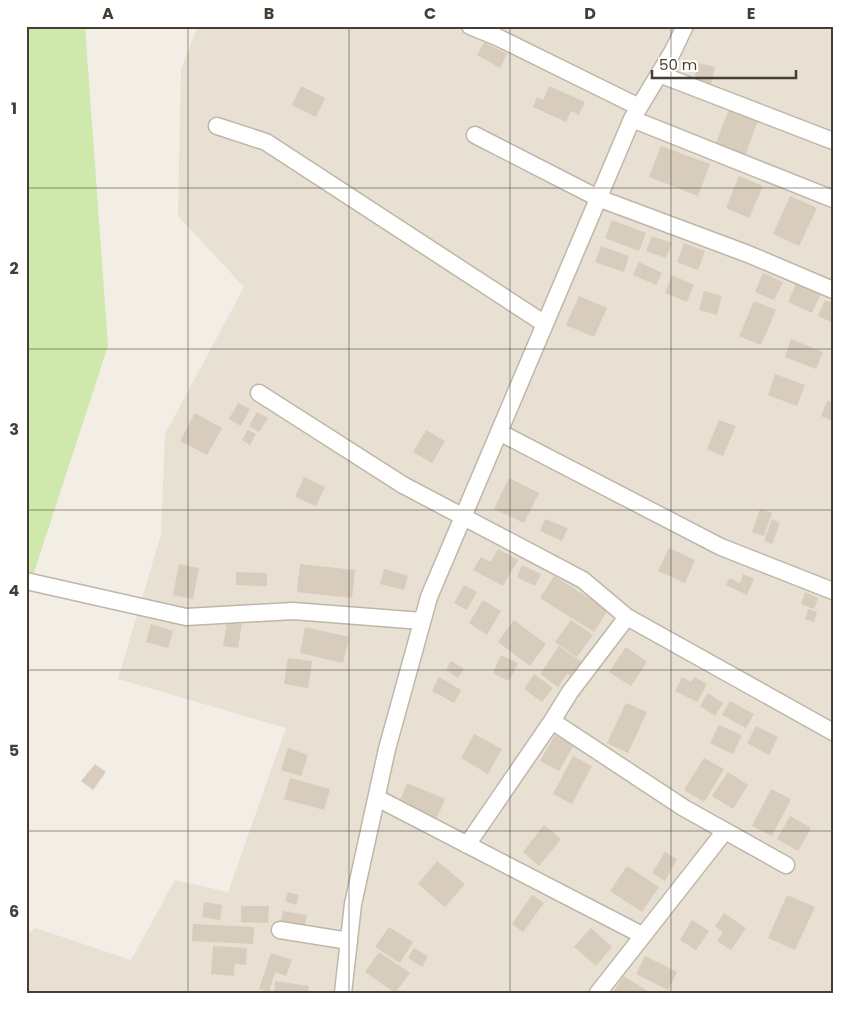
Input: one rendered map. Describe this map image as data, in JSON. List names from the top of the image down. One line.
{"scale_bar":"50 m","grid":{"columns":["A","B","C","D","E"],"rows":["1","2","3","4","5","6"]}}
